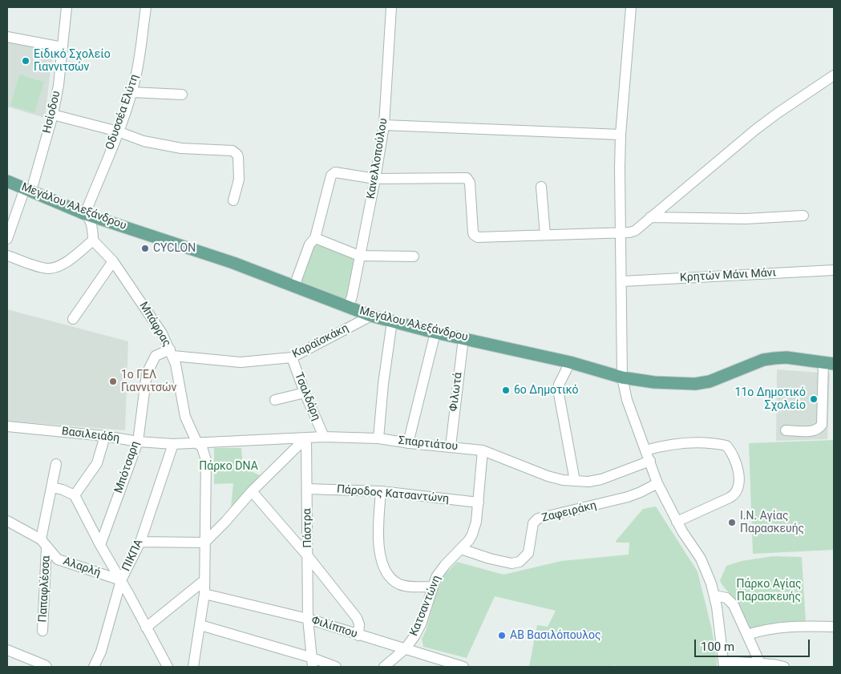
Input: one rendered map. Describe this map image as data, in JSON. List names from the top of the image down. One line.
{"streets":{"main road":["Μεγάλου Αλεξάνδρου"],"street":["Ησίοδου","Οδυσσέα Ελύτη","Κανελλοπούλου","Κρητών Μάνι Μάνι","Μπάφρας","Καραϊσκάκη","Φιλωτά","Τσαλδάρη","Βασιλειάδη","Σπαρτιάτου","Μπότσαρη","Πάροδος Κατσαντώνη","Ζαφειράκη","Πάστρα","ΠΙΚΠΑ","Αλαρλή","Παπαφλέσσα","Κατσαντώνη","Φιλίππου"]},"crossings":[["Ησίοδου","Μεγάλου Αλεξάνδρου"],["Οδυσσέα Ελύτη","Μεγάλου Αλεξάνδρου"],["Κανελλοπούλου","Μεγάλου Αλεξάνδρου"],["Μεγάλου Αλεξάνδρου","Καραϊσκάκη"],["Μεγάλου Αλεξάνδρου","Φιλωτά"],["Μπάφρας","Καραϊσκάκη"],["Μπάφρας","Βασιλειάδη"],["Μπάφρας","Σπαρτιάτου"],["Μπάφρας","Μπότσαρη"],["Μπάφρας","Φιλίππου"],["Καραϊσκάκη","Τσαλδάρη"],["Καραϊσκάκη","Μπότσαρη"],["Φιλωτά","Σπαρτιάτου"],["Τσαλδάρη","Σπαρτιάτου"],["Βασιλειάδη","Σπαρτιάτου"],["Βασιλειάδη","Μπότσαρη"],["Βασιλειάδη","ΠΙΚΠΑ"],["Σπαρτιάτου","Πάστρα"],["Σπαρτιάτου","Κατσαντώνη"],["Πάροδος Κατσαντώνη","Πάστρα"],["Πάροδος Κατσαντώνη","Κατσαντώνη"],["Ζαφειράκη","Κατσαντώνη"],["Πάστρα","Φιλίππου"],["ΠΙΚΠΑ","Αλαρλή"],["Αλαρλή","Παπαφλέσσα"],["Κατσαντώνη","Φιλίππου"]],"parks":["Πάρκο DNA","Πάρκο Αγίας Παρασκευής"],"places":["Ειδικό Σχολείο Γιαννιτσών","CYCLON","1o ΓΕΛ Γιαννιτσών","6ο Δημοτικό","11ο Δημοτικό Σχολείο","Ι.Ν. Αγίας Παρασκευής","ΑΒ Βασιλόπουλος"],"scale_bar":"100 m"}
